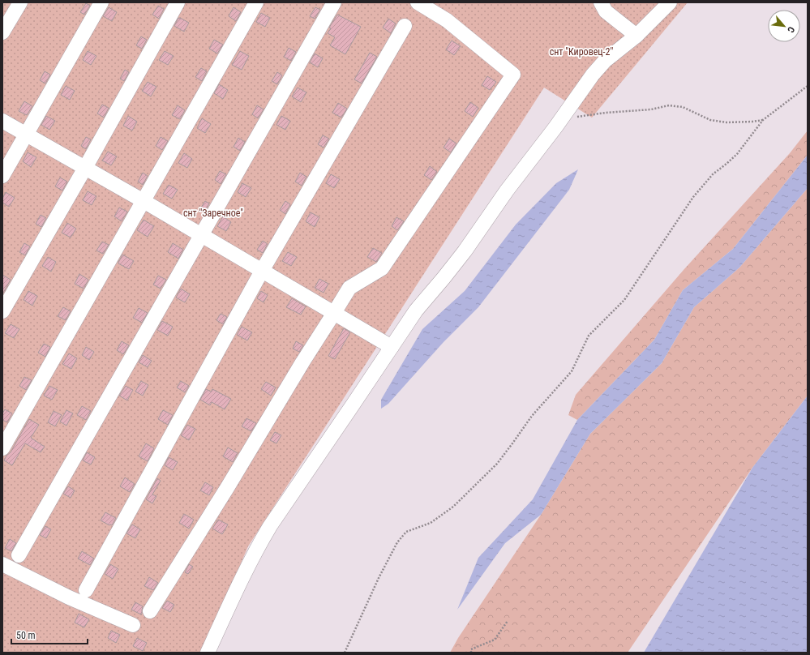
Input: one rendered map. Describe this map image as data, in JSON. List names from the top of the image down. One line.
{"parks":["снт \"Кировец-2\"","снт \"Заречное\""],"scale_bar":"50 m","north":"bottom right"}
